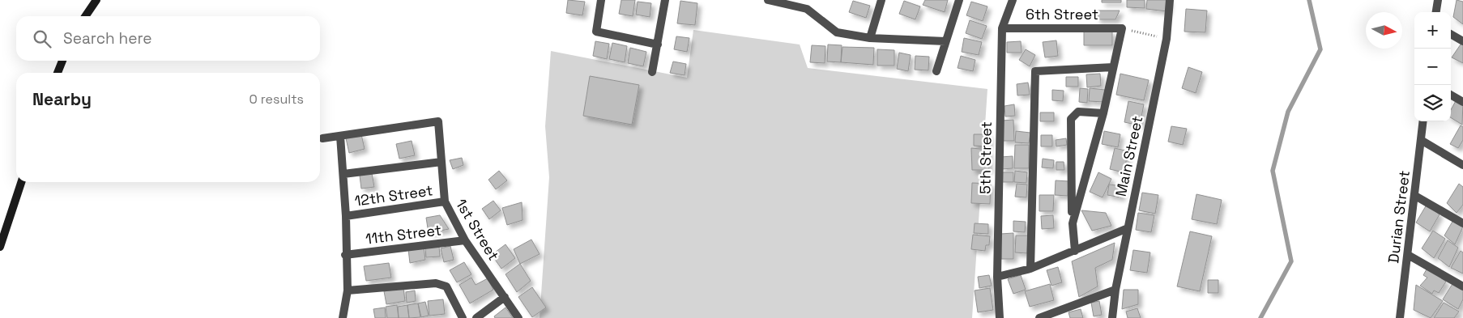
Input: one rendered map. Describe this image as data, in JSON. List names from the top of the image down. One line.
{"streets":{"street":["6th Street","Main Street","5th Street","12th Street","Durian Street","1st Street","11th Street"]},"crossings":[["6th Street","5th Street"],["12th Street","1st Street"],["1st Street","11th Street"]],"north":"right","page":{"map_buttons":["+","−"],"search":"Search here","heading":["Nearby","0 results"]}}
